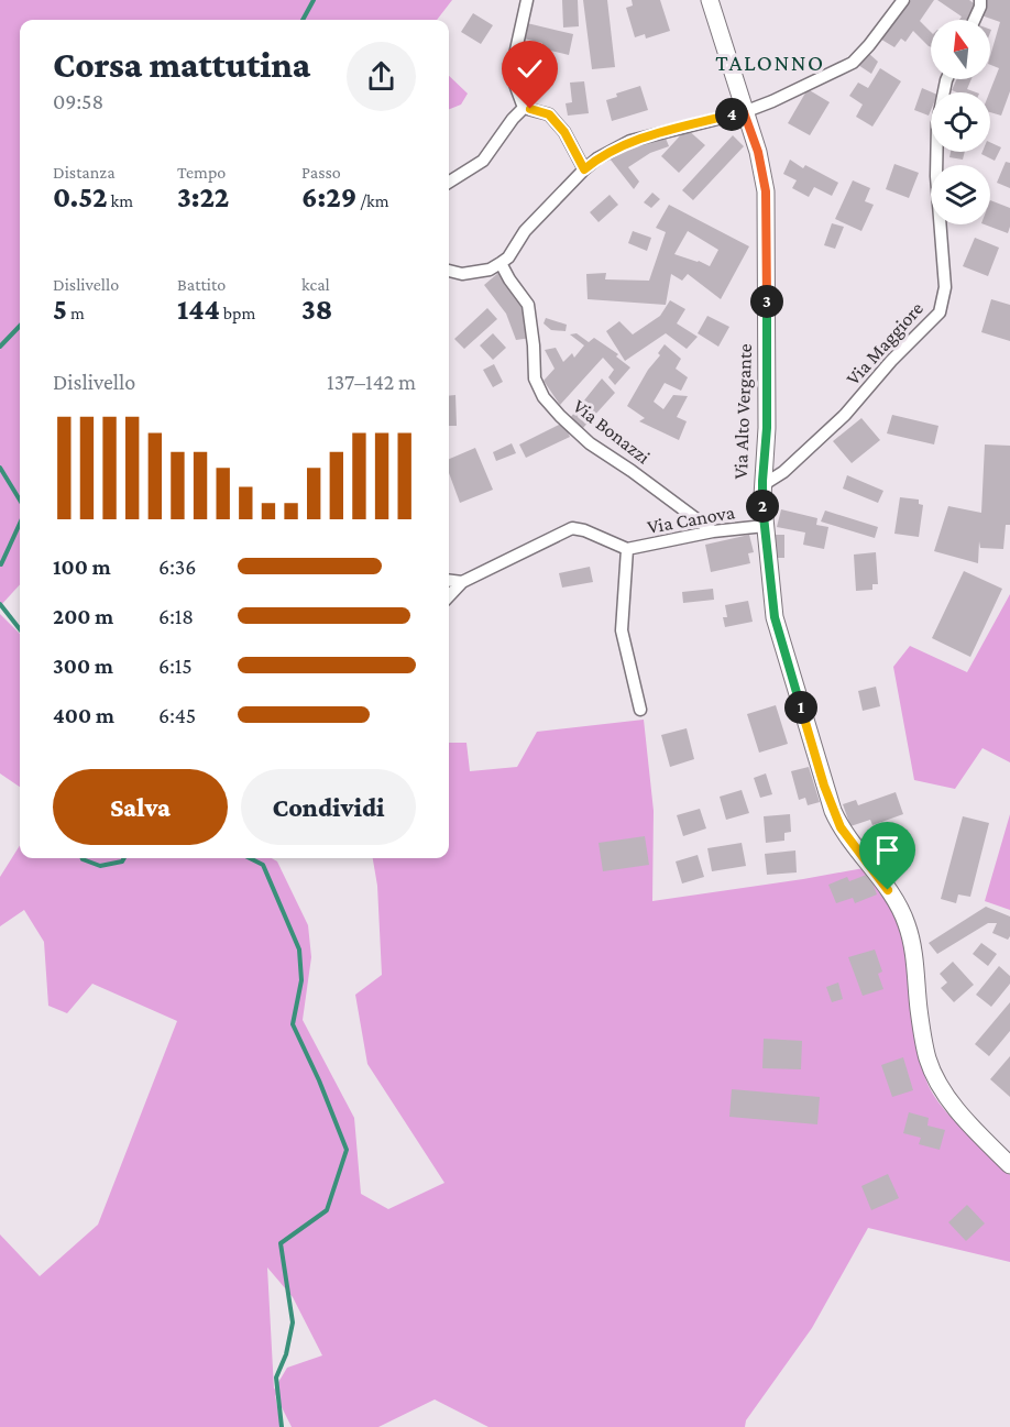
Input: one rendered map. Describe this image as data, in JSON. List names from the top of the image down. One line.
{"streets":{"main road":["Via Alto Vergante"],"street":["Via Maggiore","Via Bonazzi","Via Canova"]},"crossings":[["Via Maggiore","Via Alto Vergante"],["Via Alto Vergante","Via Canova"],["Via Bonazzi","Via Canova"]],"districts":["TALONNO"],"north":"top","page":{"heading":["Corsa mattutina","09:58"],"pins":["4","3","2","1"],"stats":[["Distanza","0.52 km"],["Tempo","3:22"],["Passo","6:29 /km"],["Dislivello","5 m"],["Battito","144 bpm"],["kcal","38"]],"chart":["Dislivello","137–142 m"],"list":[{"name":"100 m","note":"6:36"},{"name":"200 m","note":"6:18"},{"name":"300 m","note":"6:15"},{"name":"400 m","note":"6:45"}],"buttons":["Salva","Condividi"]}}
